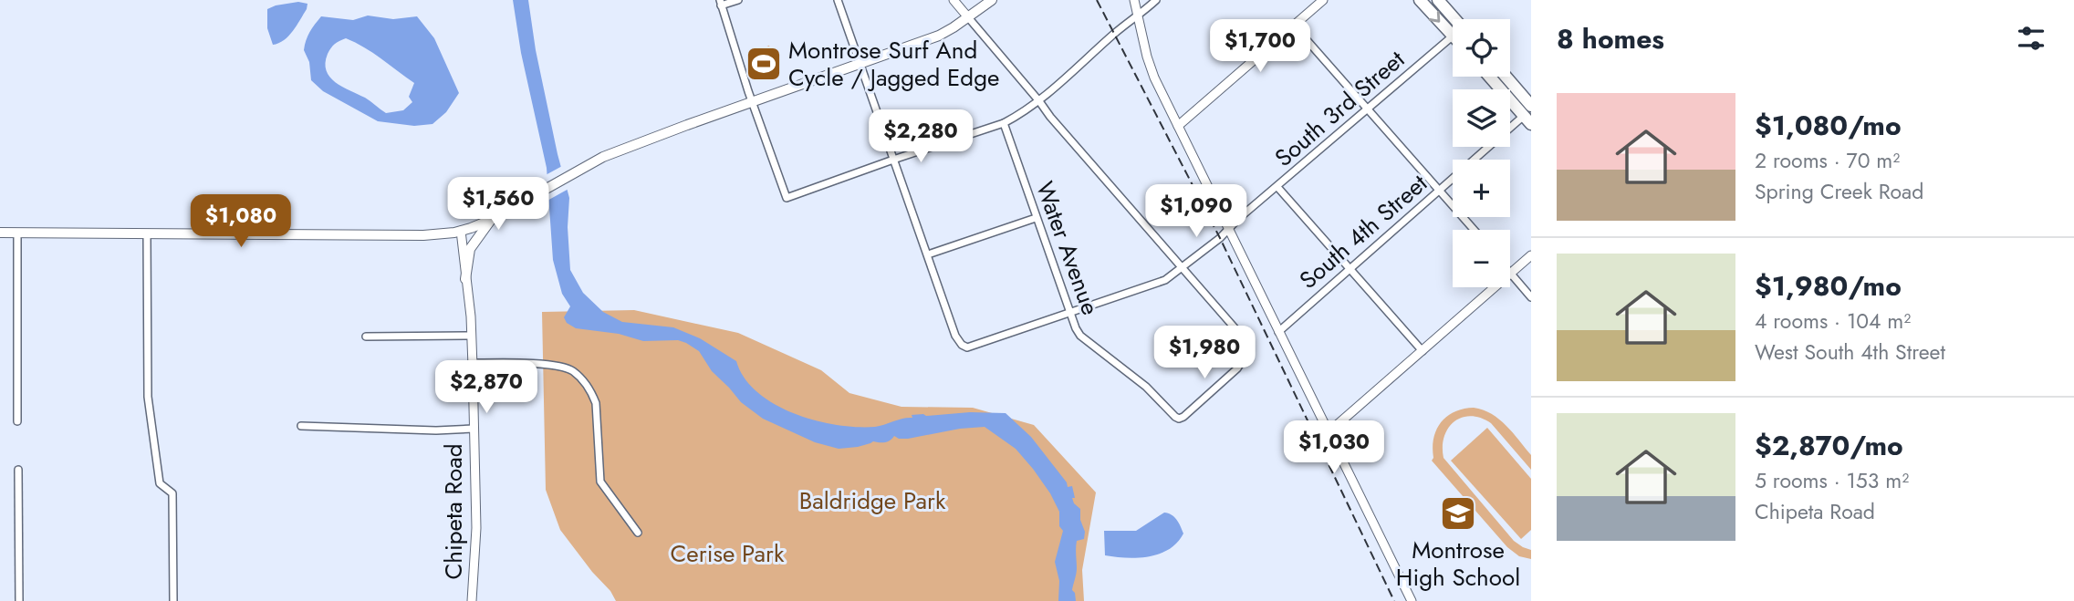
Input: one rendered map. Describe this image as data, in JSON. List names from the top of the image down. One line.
{"streets":{"street":["South 3rd Street","South 4th Street","Water Avenue","Chipeta Road"]},"crossings":[["South 3rd Street","Water Avenue"]],"parks":["Baldridge Park","Cerise Park"],"places":{"sports":["Montrose Surf And Cycle / Jagged Edge"],"school or university":["Montrose High School"]},"page":{"heading":"8 homes","map_buttons":["+","−"],"price":["$1,700","$2,280","$1,560","$1,090","$1,080","$1,980","$2,870","$1,030"],"list":[{"name":"$1,080/mo","note":"2 rooms · 70 m² · Spring Creek Road"},{"name":"$1,980/mo","note":"4 rooms · 104 m² · West South 4th Street"},{"name":"$2,870/mo","note":"5 rooms · 153 m² · Chipeta Road"}]}}
